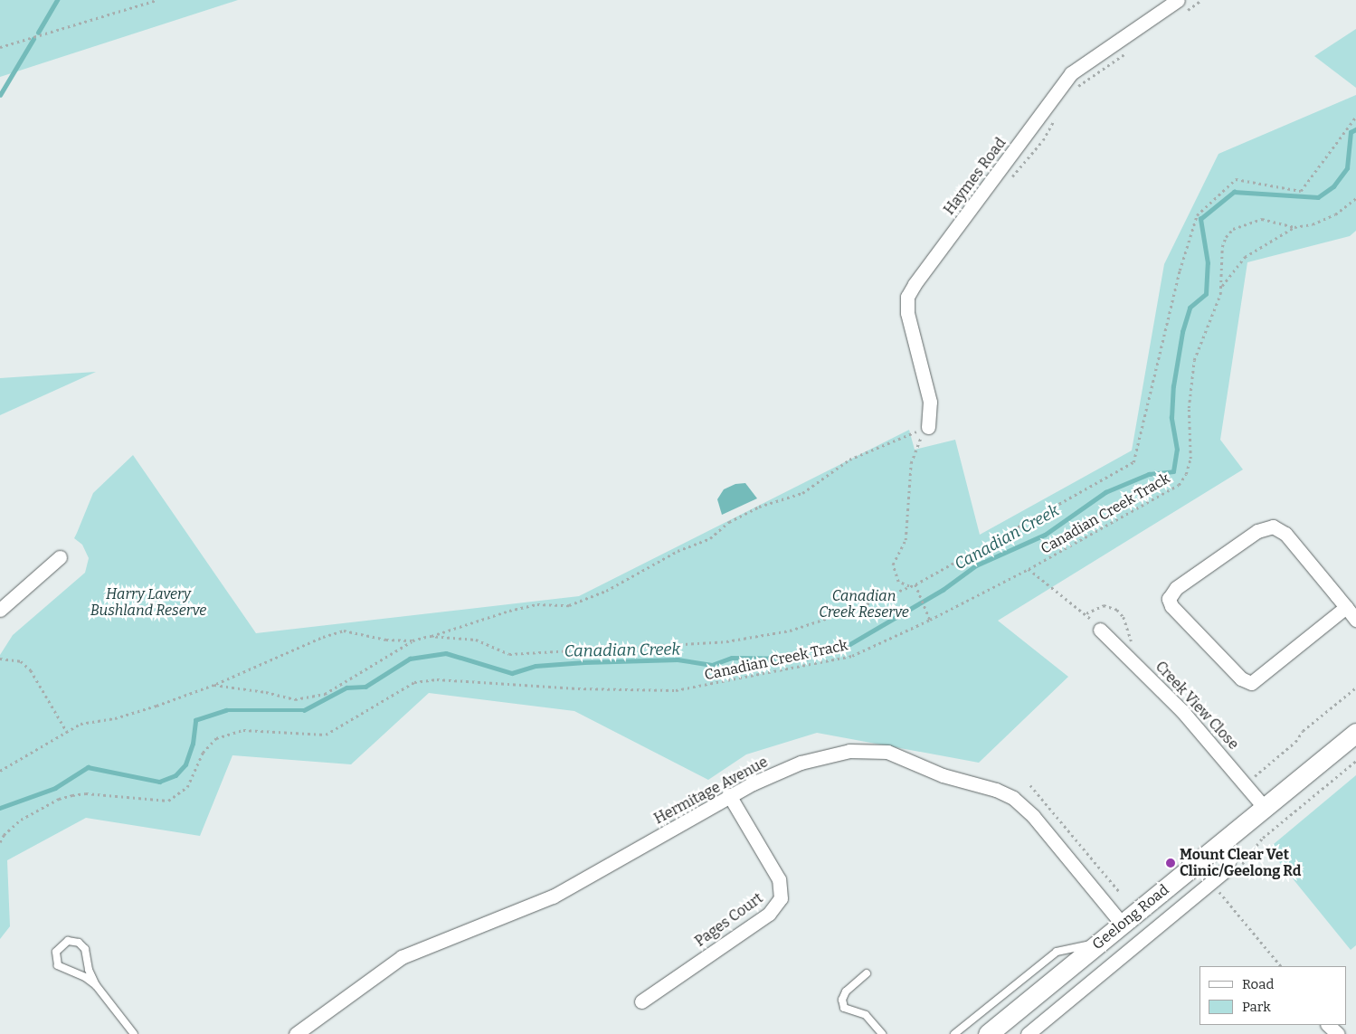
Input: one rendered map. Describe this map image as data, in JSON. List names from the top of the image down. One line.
{"streets":{"main road":["Geelong Road"],"street":["Haymes Road","Creek View Close","Hermitage Avenue","Pages Court"],"path":["Canadian Creek Track"]},"crossings":[["Creek View Close","Geelong Road"],["Hermitage Avenue","Geelong Road"],["Hermitage Avenue","Pages Court"]],"water":["Canadian Creek"],"parks":["Harry Lavery Bushland Reserve","Canadian Creek Reserve"],"places":["Mount Clear Vet Clinic/Geelong Rd"],"legend":["Road","Park"]}
